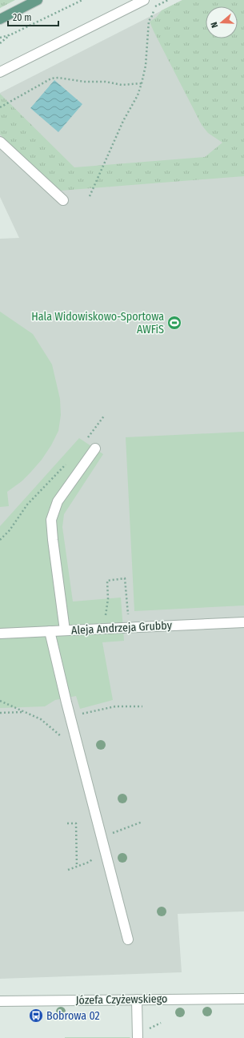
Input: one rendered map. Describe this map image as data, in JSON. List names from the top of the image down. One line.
{"streets":{"street":["Aleja Andrzeja Grubby","Józefa Czyżewskiego"]},"places":{"sports":["Hala Widowiskowo-Sportowa AWFiS"],"bus stop":["Bobrowa 02"]},"scale_bar":"20 m","north":"left"}
